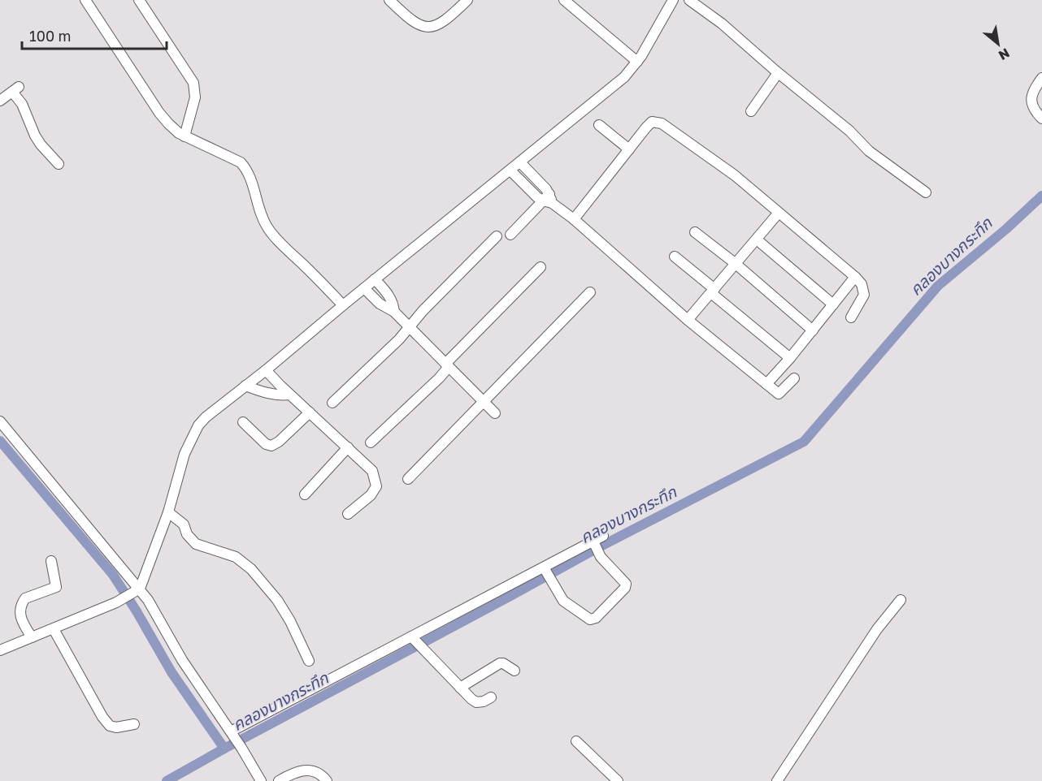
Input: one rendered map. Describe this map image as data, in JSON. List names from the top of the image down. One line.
{"water":["คลองบางกระทึก"],"scale_bar":"100 m","north":"bottom right"}
